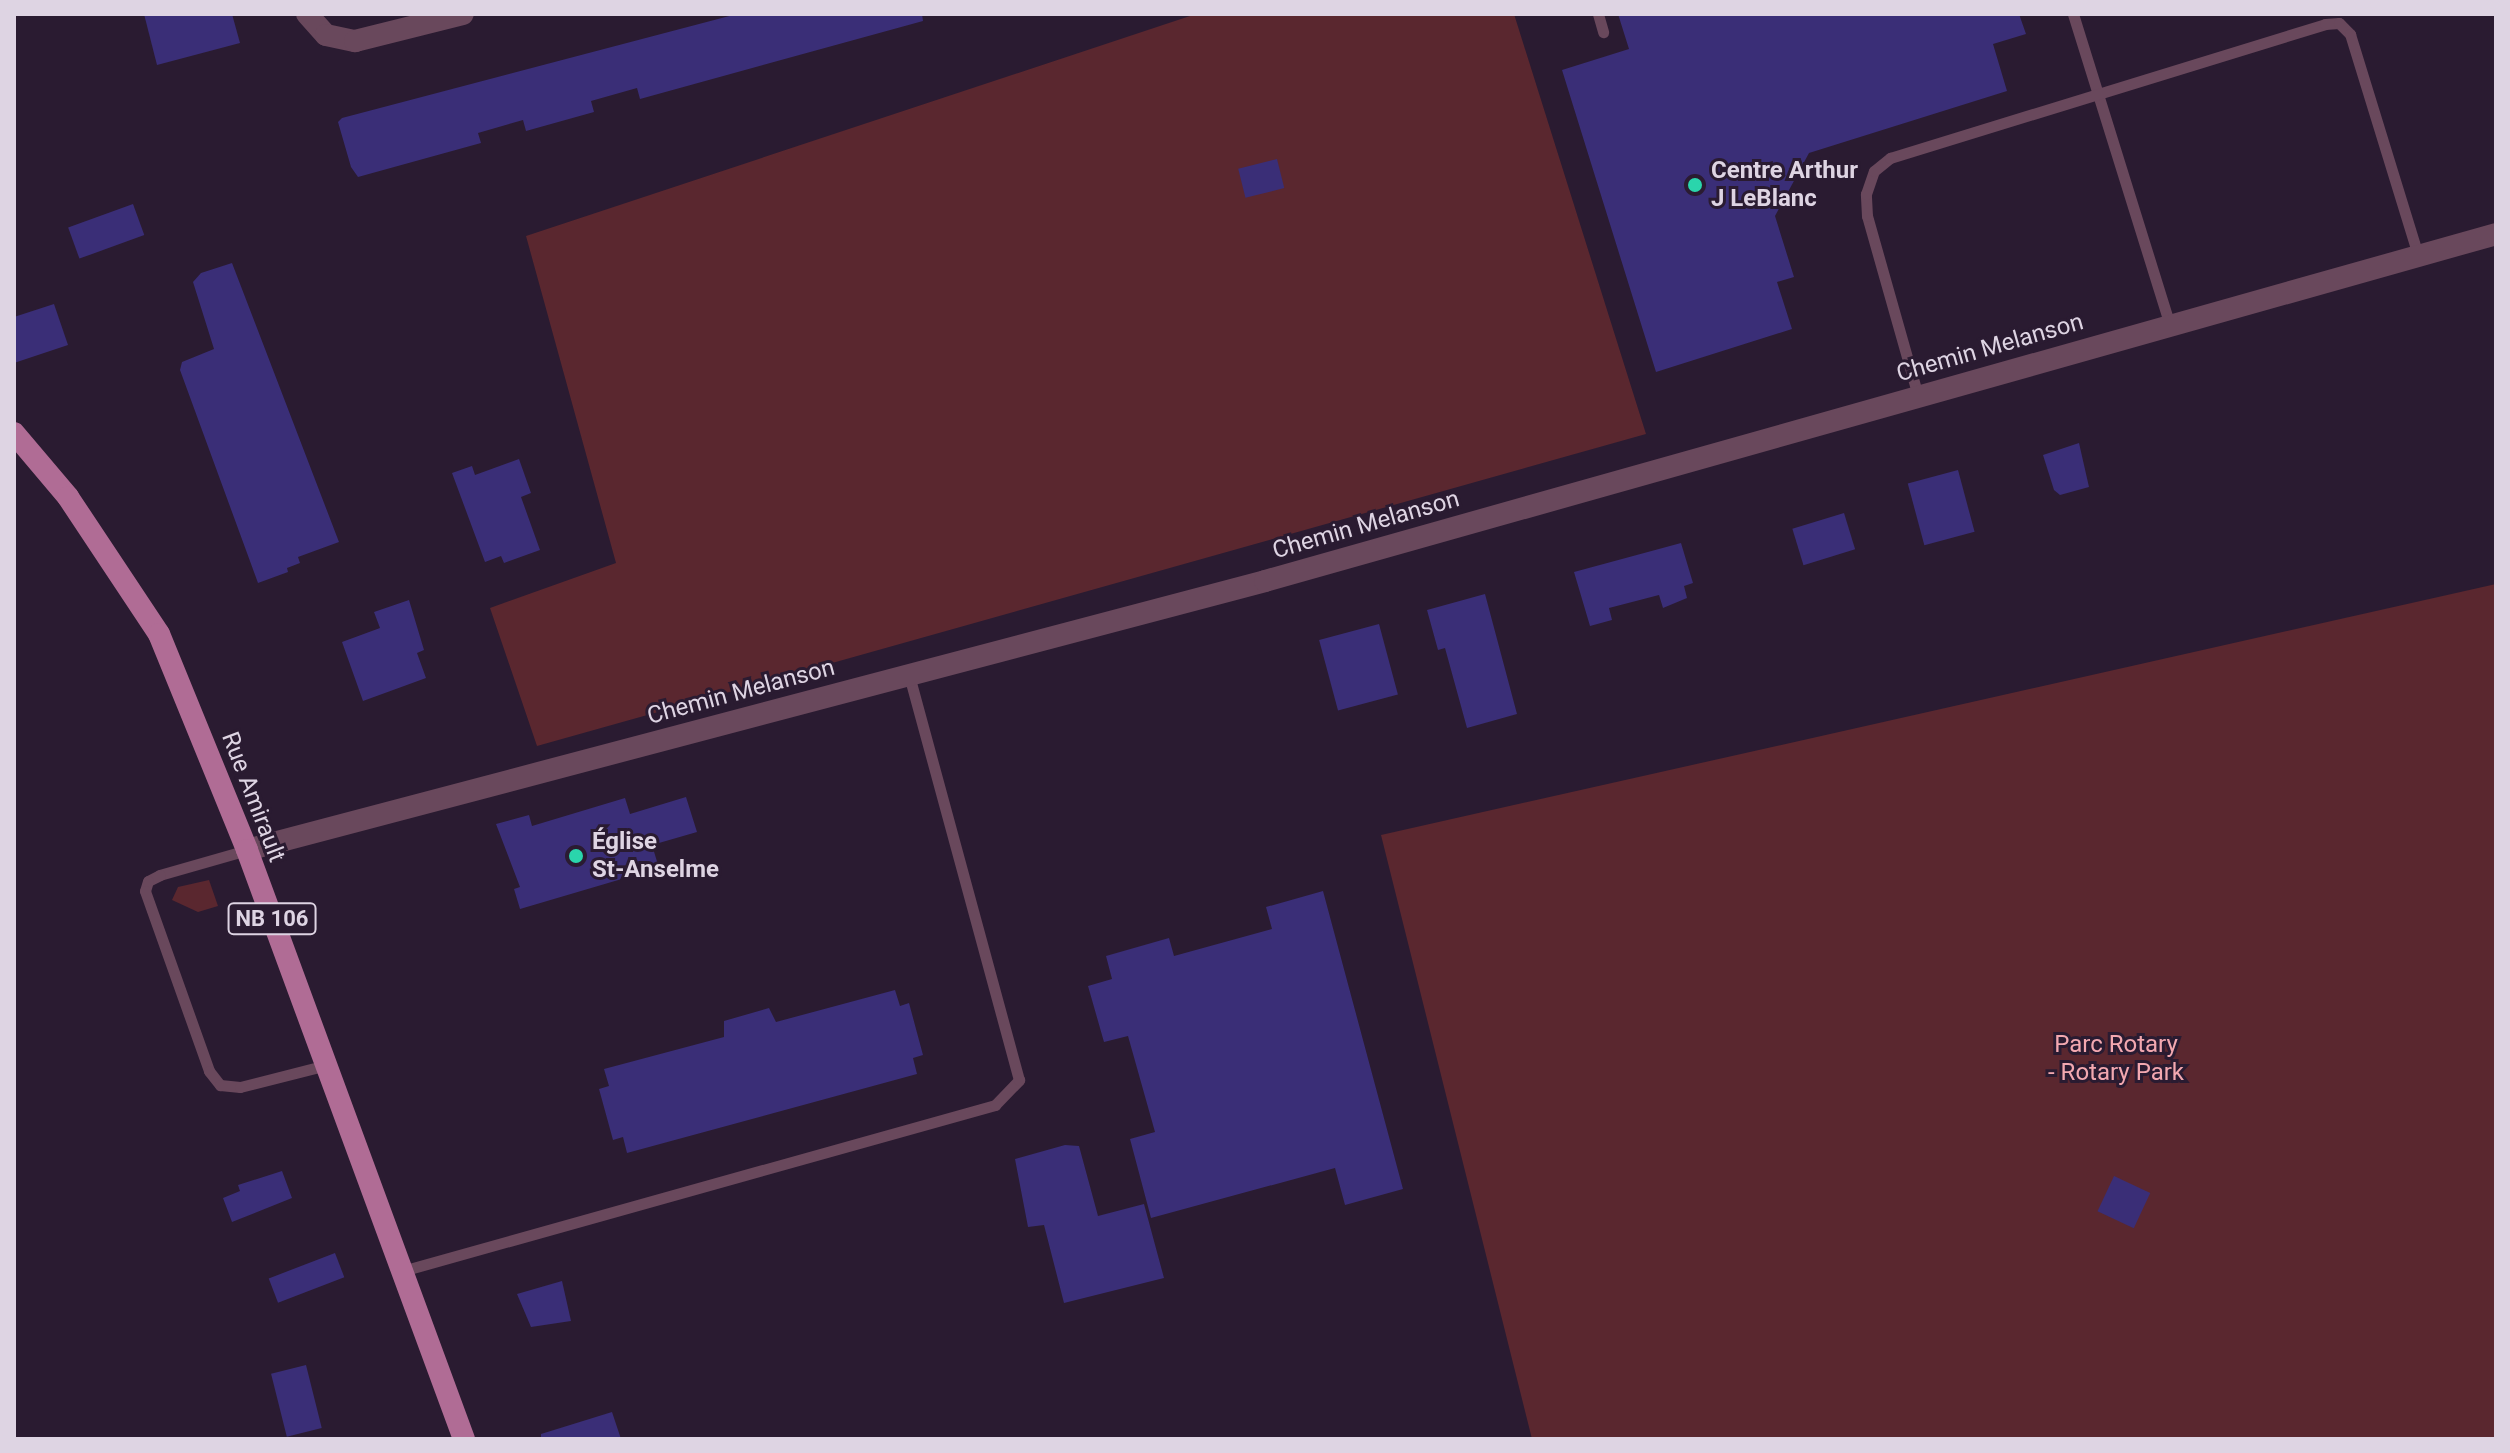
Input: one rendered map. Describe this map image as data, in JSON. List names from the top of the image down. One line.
{"streets":{"main road":["Rue Amirault","NB 106"],"street":["Chemin Melanson"]},"crossings":[["Chemin Melanson","Rue Amirault"]],"parks":["Parc Rotary - Rotary Park"],"places":["Centre Arthur J LeBlanc","Église St-Anselme"]}
